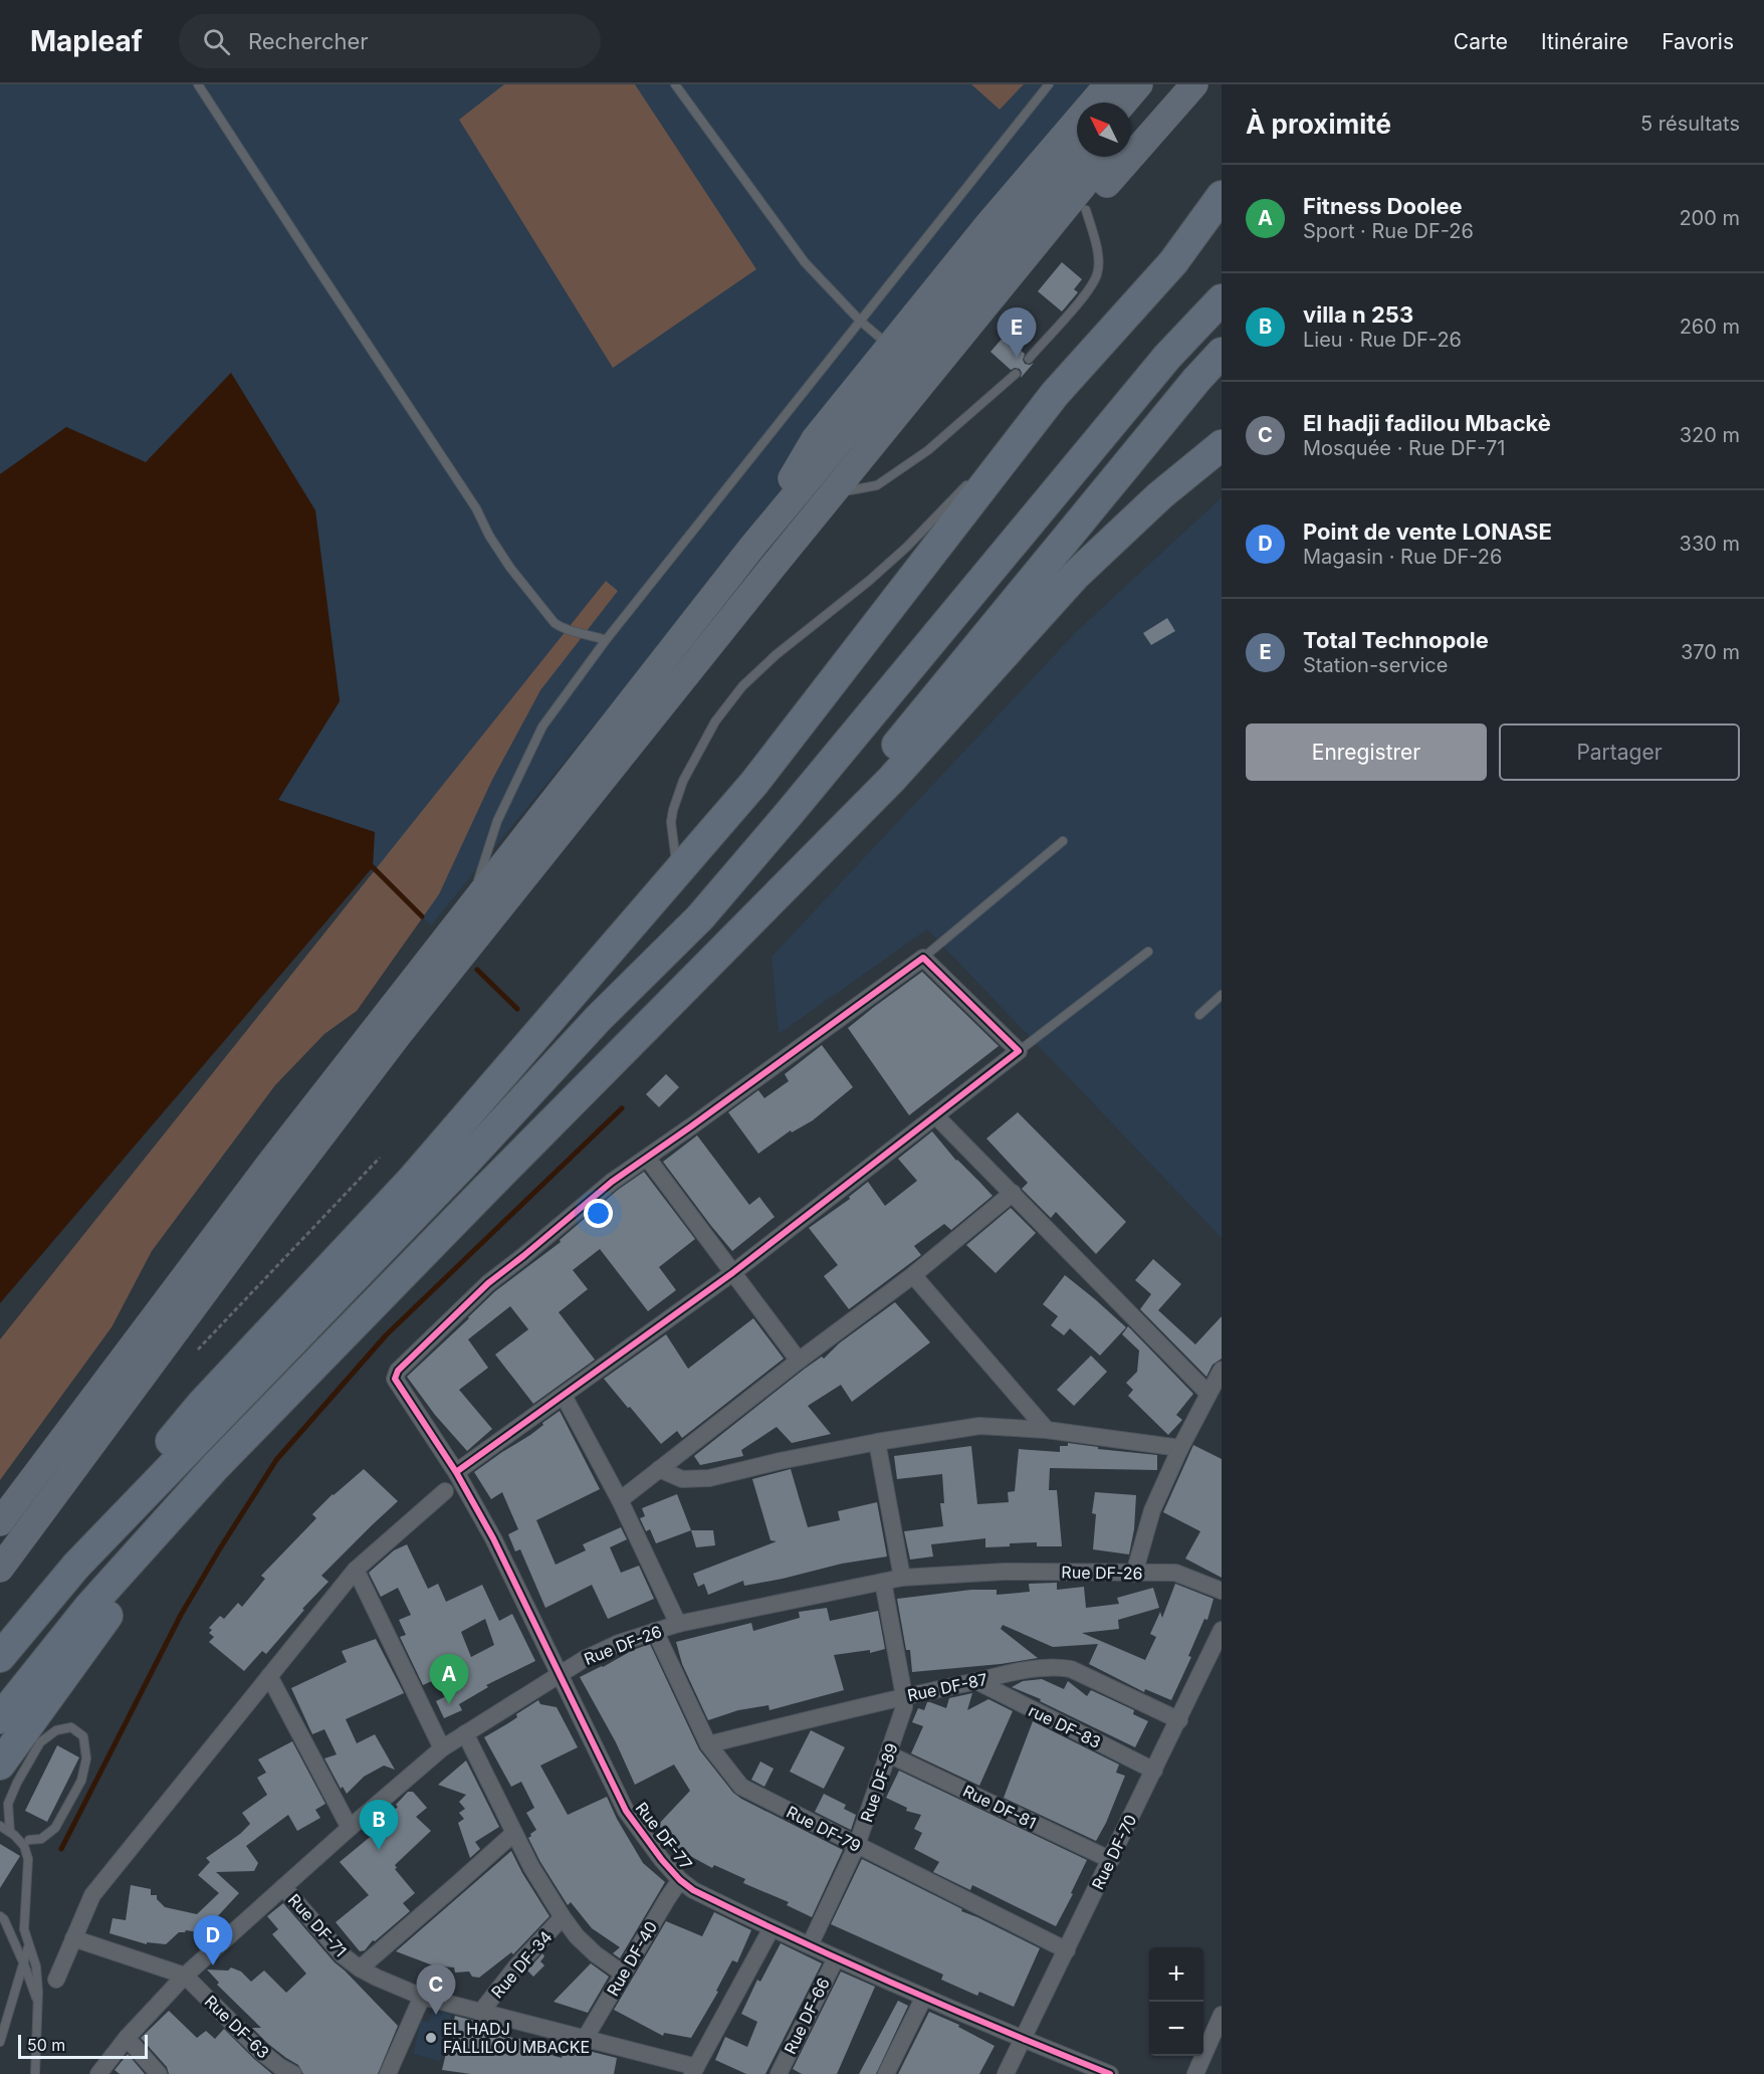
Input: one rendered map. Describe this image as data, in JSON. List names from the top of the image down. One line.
{"streets":{"street":["Rue DF-26","Rue DF-87","rue DF-83","Rue DF-89","Rue DF-81","Rue DF-79","Rue DF-77","Rue DF-70","Rue DF-71","Rue DF-40","Rue DF-34","Rue DF-66","Rue DF-63"]},"crossings":[["Rue DF-26","Rue DF-89"],["Rue DF-26","Rue DF-79"],["Rue DF-26","Rue DF-77"],["Rue DF-26","Rue DF-71"],["Rue DF-26","Rue DF-63"],["Rue DF-87","rue DF-83"],["Rue DF-87","Rue DF-89"],["Rue DF-87","Rue DF-79"],["Rue DF-87","Rue DF-70"],["rue DF-83","Rue DF-70"],["Rue DF-89","Rue DF-81"],["Rue DF-89","Rue DF-79"],["Rue DF-89","Rue DF-77"],["Rue DF-81","Rue DF-70"],["Rue DF-79","Rue DF-70"],["Rue DF-77","Rue DF-70"],["Rue DF-77","Rue DF-40"],["Rue DF-77","Rue DF-66"],["Rue DF-71","Rue DF-40"],["Rue DF-71","Rue DF-34"]],"places":["EL HADJ FALLILOU MBACKE"],"scale_bar":"50 m","north":"top left","page":{"header":"Mapleaf","search":"Rechercher","nav":["Carte","Itinéraire","Favoris"],"heading":["À proximité","5 résultats"],"list":[{"mark":"A","name":"Fitness Doolee","note":"Sport · Rue DF-26","value":"200 m"},{"mark":"B","name":"villa n 253","note":"Lieu · Rue DF-26","value":"260 m"},{"mark":"C","name":"El hadji fadilou Mbackè","note":"Mosquée · Rue DF-71","value":"320 m"},{"mark":"D","name":"Point de vente LONASE","note":"Magasin · Rue DF-26","value":"330 m"},{"mark":"E","name":"Total Technopole","note":"Station-service","value":"370 m"}],"pins":["E","A","B","D","C"],"buttons":["Enregistrer","Partager"],"map_buttons":["+","−"],"scale":"50 m"}}
